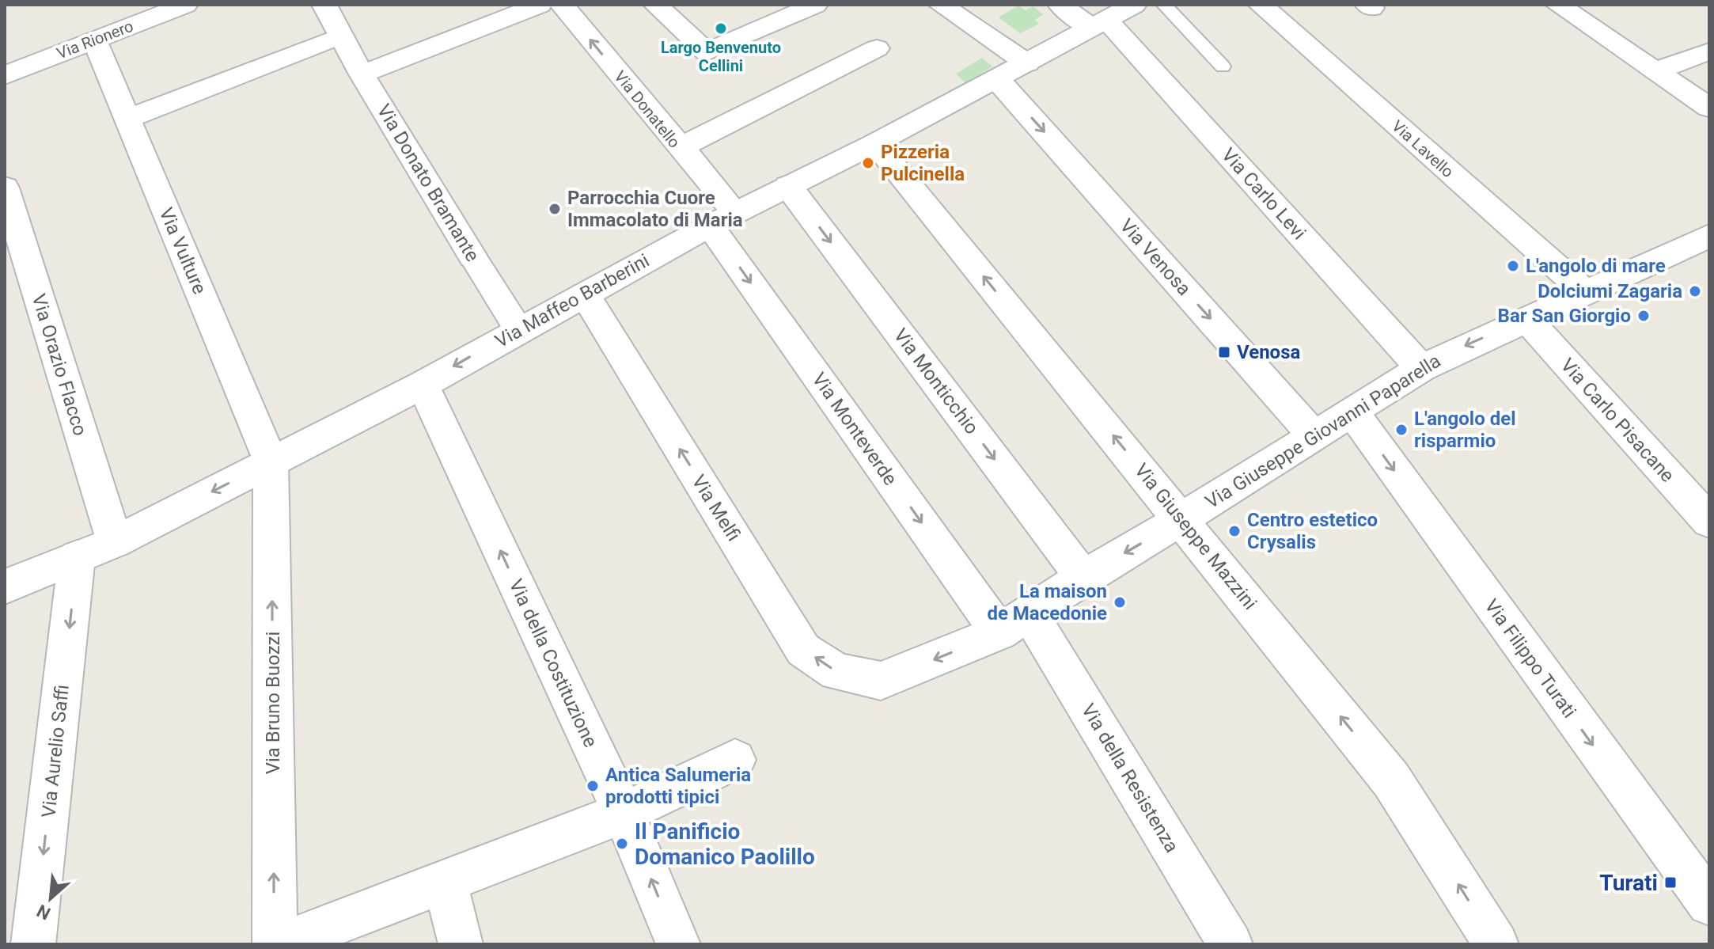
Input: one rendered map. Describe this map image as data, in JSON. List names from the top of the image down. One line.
{"streets":{"street":["Via Rionero","Via Donatello","Via Lavello","Via Donato Bramante","Via Carlo Levi","Via Vulture","Via Venosa","Via Maffeo Barberini","Via Orazio Flacco","Via Monticchio","Via Carlo Pisacane","Via Monteverde","Via Giuseppe Giovanni Paparella","Via Melfi","Via Giuseppe Mazzini","Via Filippo Turati","Via della Costituzione","Via Bruno Buozzi","Via Aurelio Saffi","Via della Resistenza"]},"crossings":[["Via Rionero","Via Vulture"],["Via Donatello","Via Maffeo Barberini"],["Via Donatello","Via Monteverde"],["Via Lavello","Via Giuseppe Giovanni Paparella"],["Via Donato Bramante","Via Maffeo Barberini"],["Via Carlo Levi","Via Maffeo Barberini"],["Via Carlo Levi","Via Giuseppe Giovanni Paparella"],["Via Vulture","Via Maffeo Barberini"],["Via Vulture","Via Bruno Buozzi"],["Via Venosa","Via Maffeo Barberini"],["Via Venosa","Via Giuseppe Giovanni Paparella"],["Via Maffeo Barberini","Via Orazio Flacco"],["Via Maffeo Barberini","Via Monticchio"],["Via Maffeo Barberini","Via Monteverde"],["Via Maffeo Barberini","Via Melfi"],["Via Maffeo Barberini","Via Giuseppe Mazzini"],["Via Maffeo Barberini","Via della Costituzione"],["Via Maffeo Barberini","Via Bruno Buozzi"],["Via Maffeo Barberini","Via Aurelio Saffi"],["Via Monticchio","Via Giuseppe Giovanni Paparella"],["Via Carlo Pisacane","Via Giuseppe Giovanni Paparella"],["Via Monteverde","Via Giuseppe Giovanni Paparella"],["Via Monteverde","Via della Resistenza"],["Via Giuseppe Giovanni Paparella","Via Melfi"],["Via Giuseppe Giovanni Paparella","Via Giuseppe Mazzini"],["Via Giuseppe Giovanni Paparella","Via Filippo Turati"],["Via Giuseppe Giovanni Paparella","Via della Resistenza"]],"one_way":["Via Donatello","Via Venosa","Via Monticchio","Via Monteverde","Via Giuseppe Giovanni Paparella","Via Melfi","Via Giuseppe Mazzini","Via Filippo Turati","Via della Costituzione","Via Bruno Buozzi","Via Aurelio Saffi"],"places":{"other":["Largo Benvenuto Cellini","Pizzeria Pulcinella","Parrocchia Cuore Immacolato di Maria","L'angolo di mare","Dolciumi Zagaria","Bar San Giorgio","L'angolo del risparmio","Centro estetico Crysalis","La maison de Macedonie","Antica Salumeria prodotti tipici","Il Panificio Domanico Paolillo"],"transit":["Venosa","Turati"]},"north":"bottom left"}
